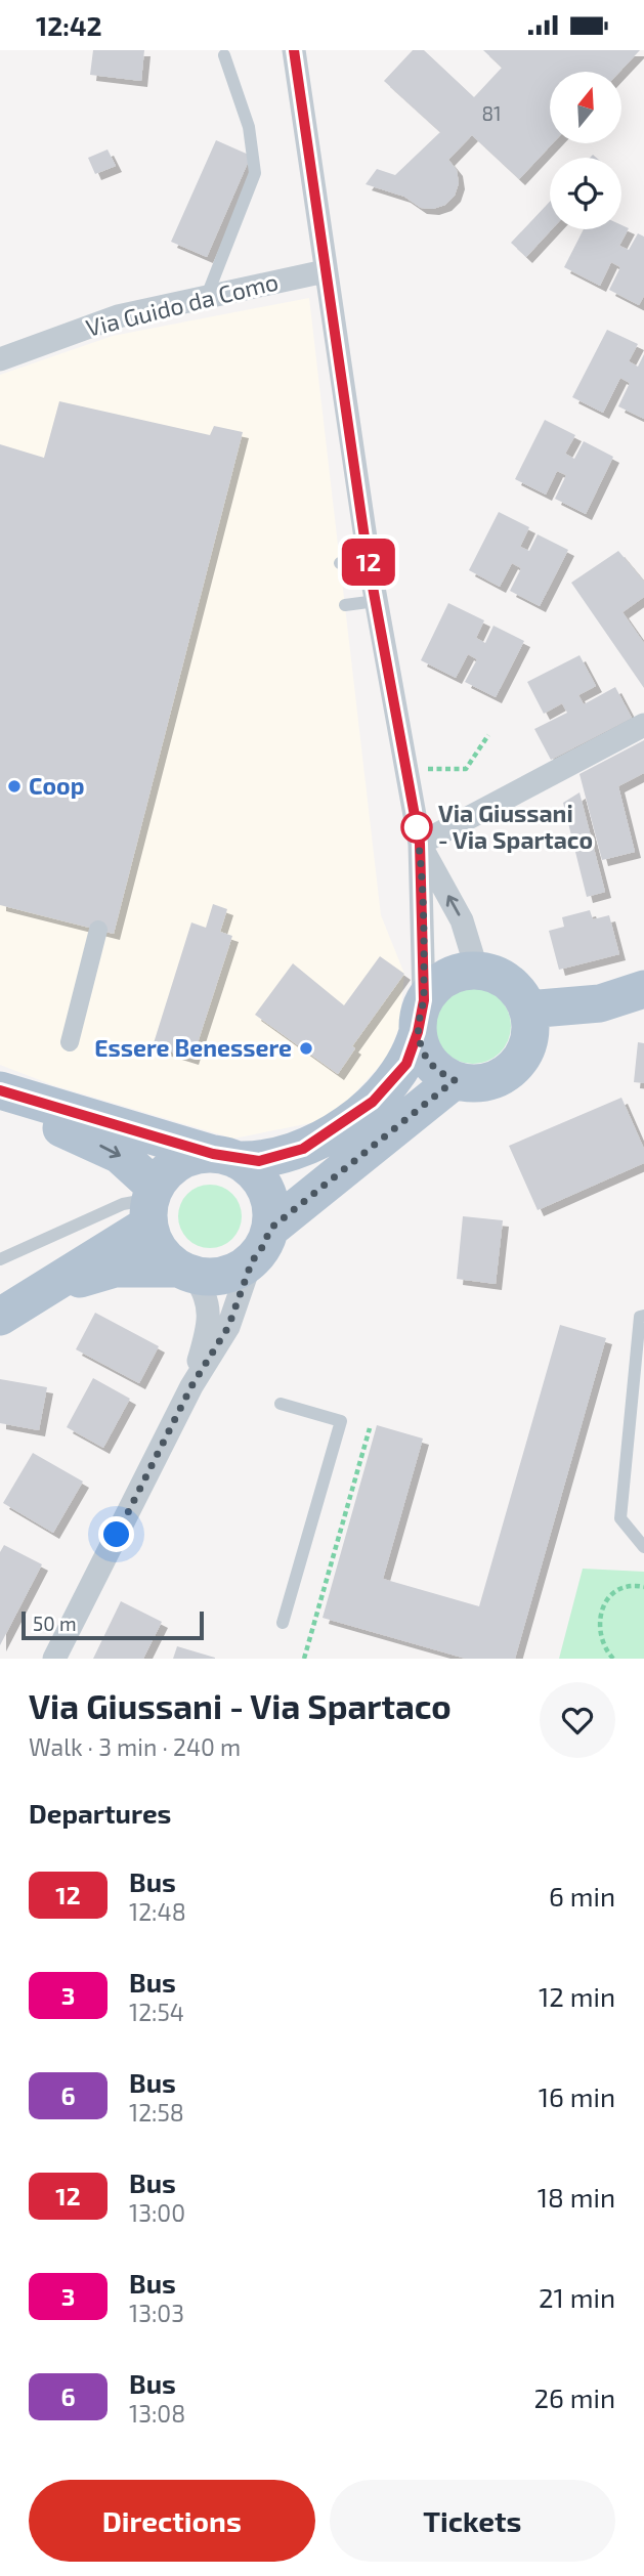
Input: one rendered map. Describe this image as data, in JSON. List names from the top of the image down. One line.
{"streets":{"street":["Via Guido da Como"]},"places":["Coop","Via Giussani - Via Spartaco","Essere Benessere"],"lines":["bus line 12"],"house_numbers":["81"],"scale_bar":"50 m","north":"top","page":{"status":"12:42","on_map":"12","scale":"50 m","heading":[["Via Giussani - Via Spartaco","Walk · 3 min · 240 m"],"Departures"],"list":[{"mark":"12","name":"Bus","note":"12:48","value":"6 min"},{"mark":"3","name":"Bus","note":"12:54","value":"12 min"},{"mark":"6","name":"Bus","note":"12:58","value":"16 min"},{"mark":"12","name":"Bus","note":"13:00","value":"18 min"},{"mark":"3","name":"Bus","note":"13:03","value":"21 min"},{"mark":"6","name":"Bus","note":"13:08","value":"26 min"}],"buttons":["Directions","Tickets"]}}
